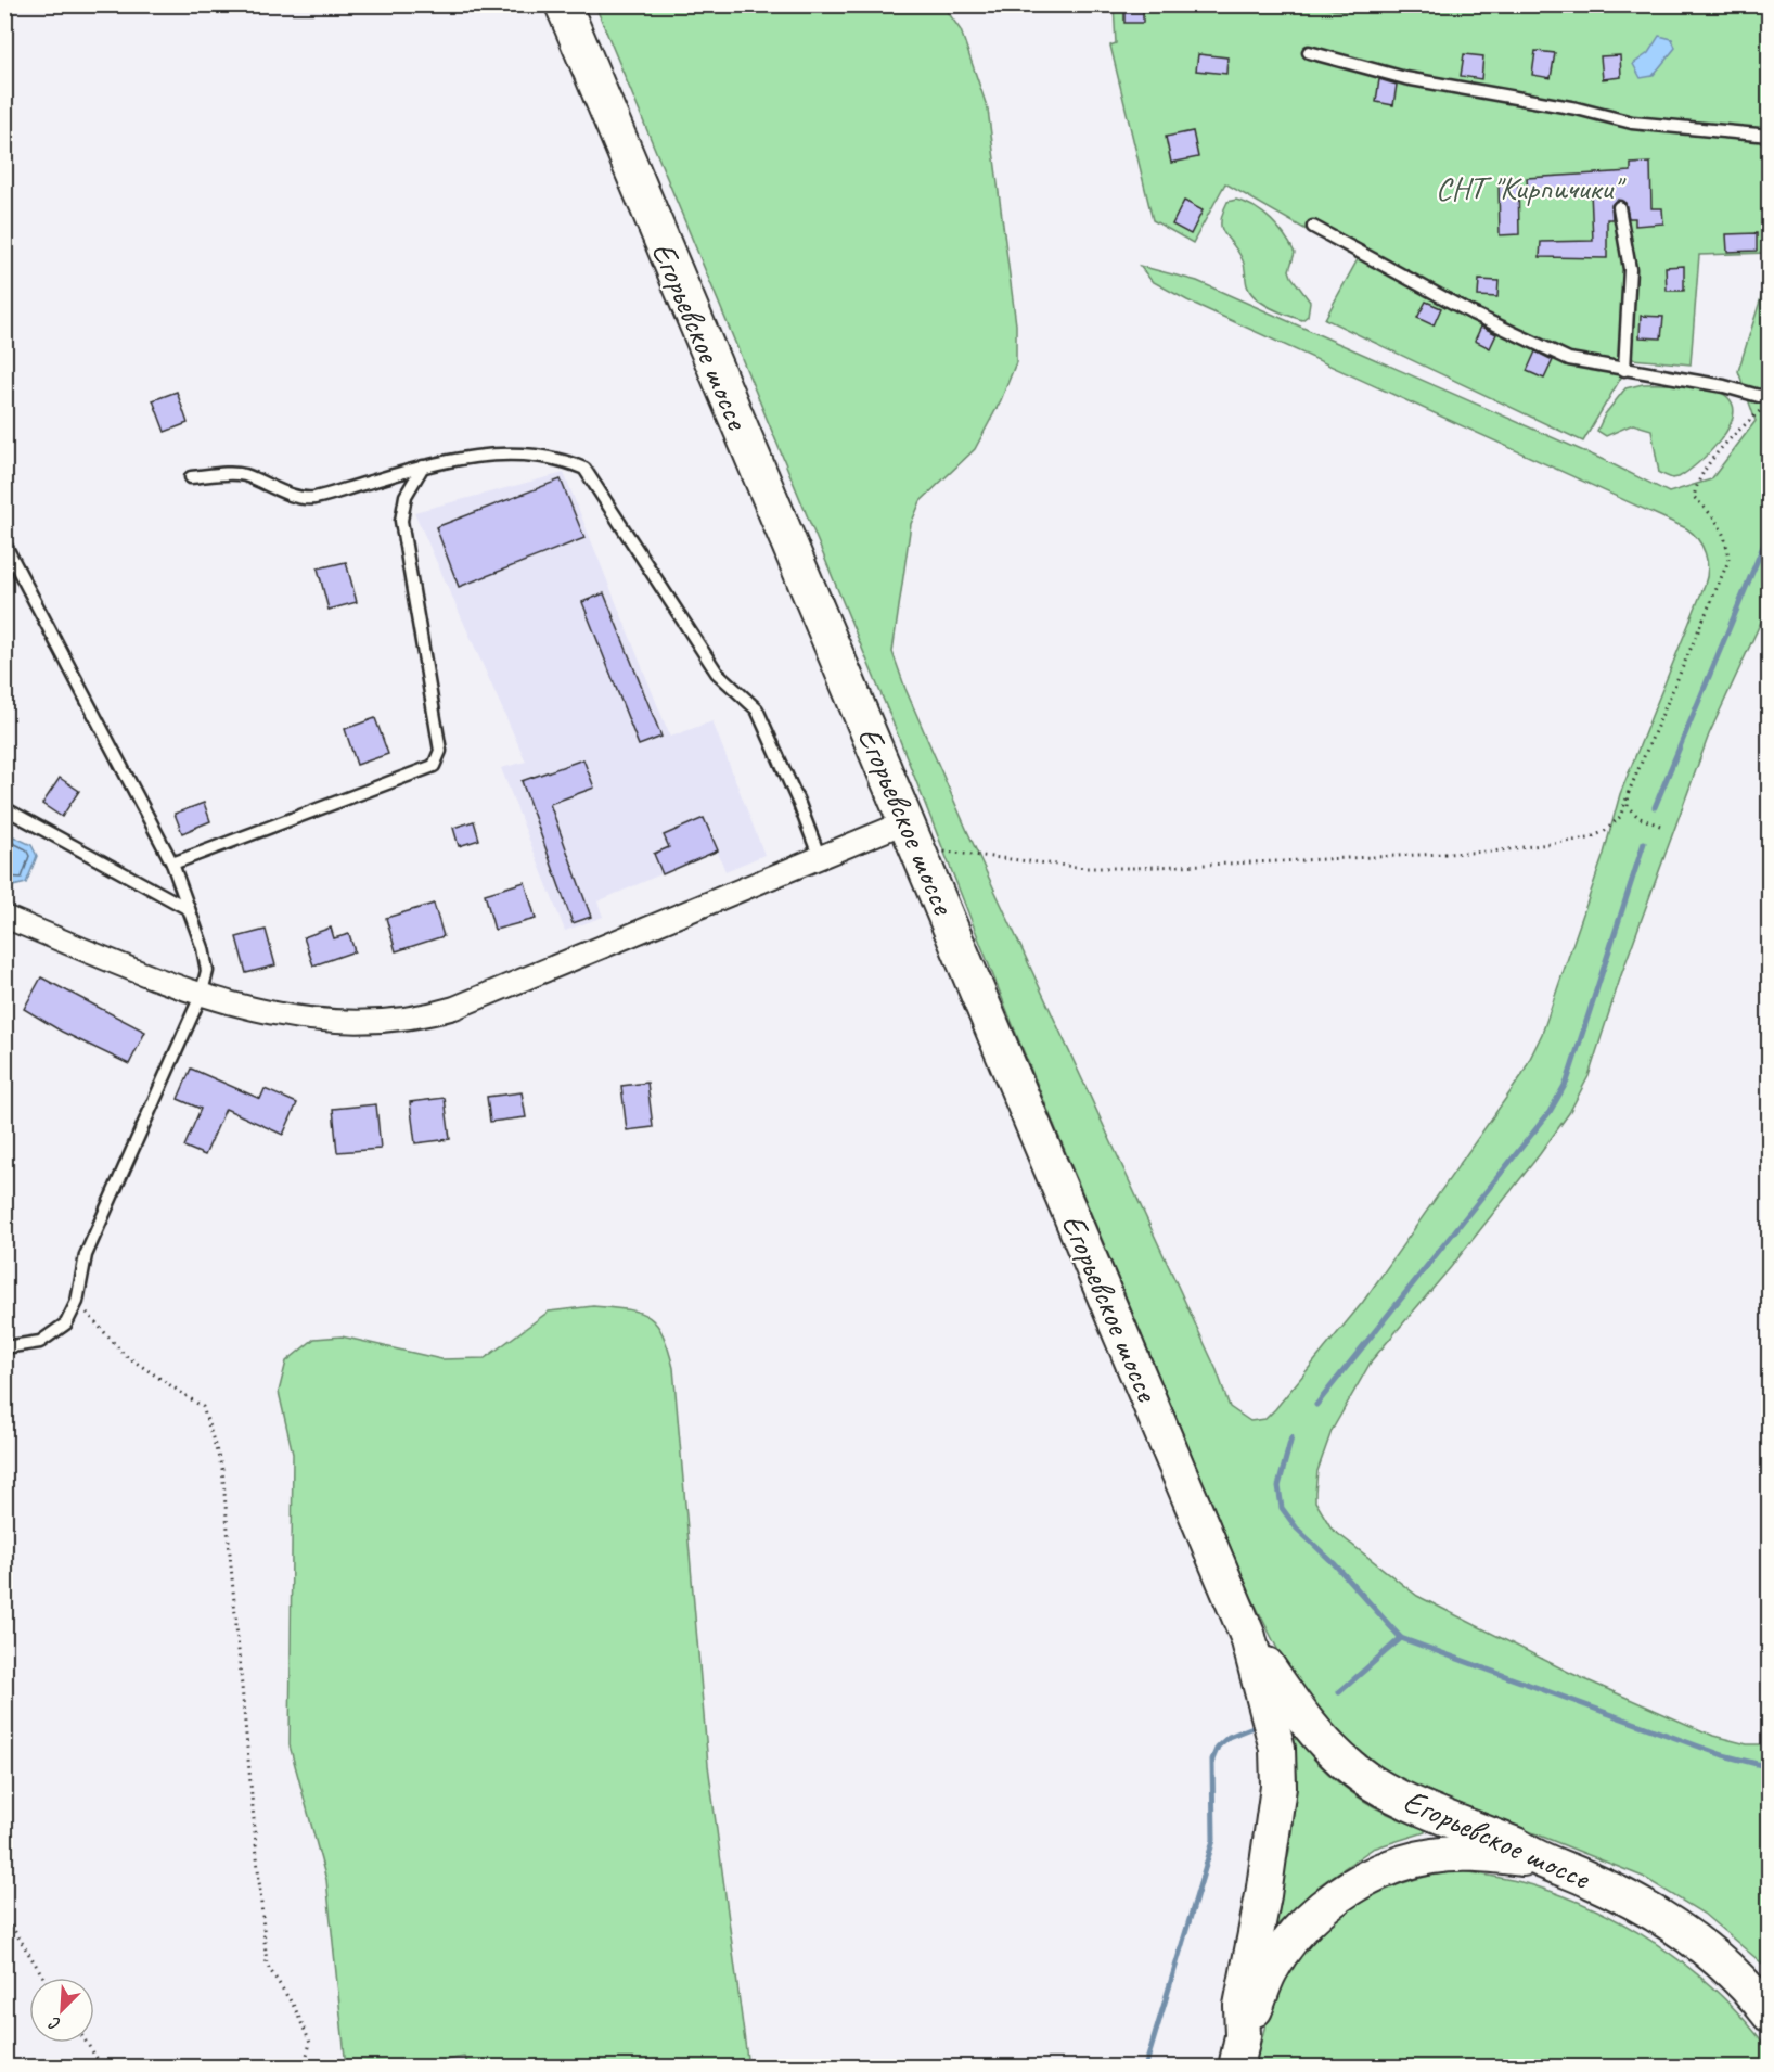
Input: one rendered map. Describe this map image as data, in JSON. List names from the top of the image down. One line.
{"streets":{"main road":["Егорьевское шоссе"]},"parks":["СНТ \"Кирпичики\""],"north":"bottom left"}
